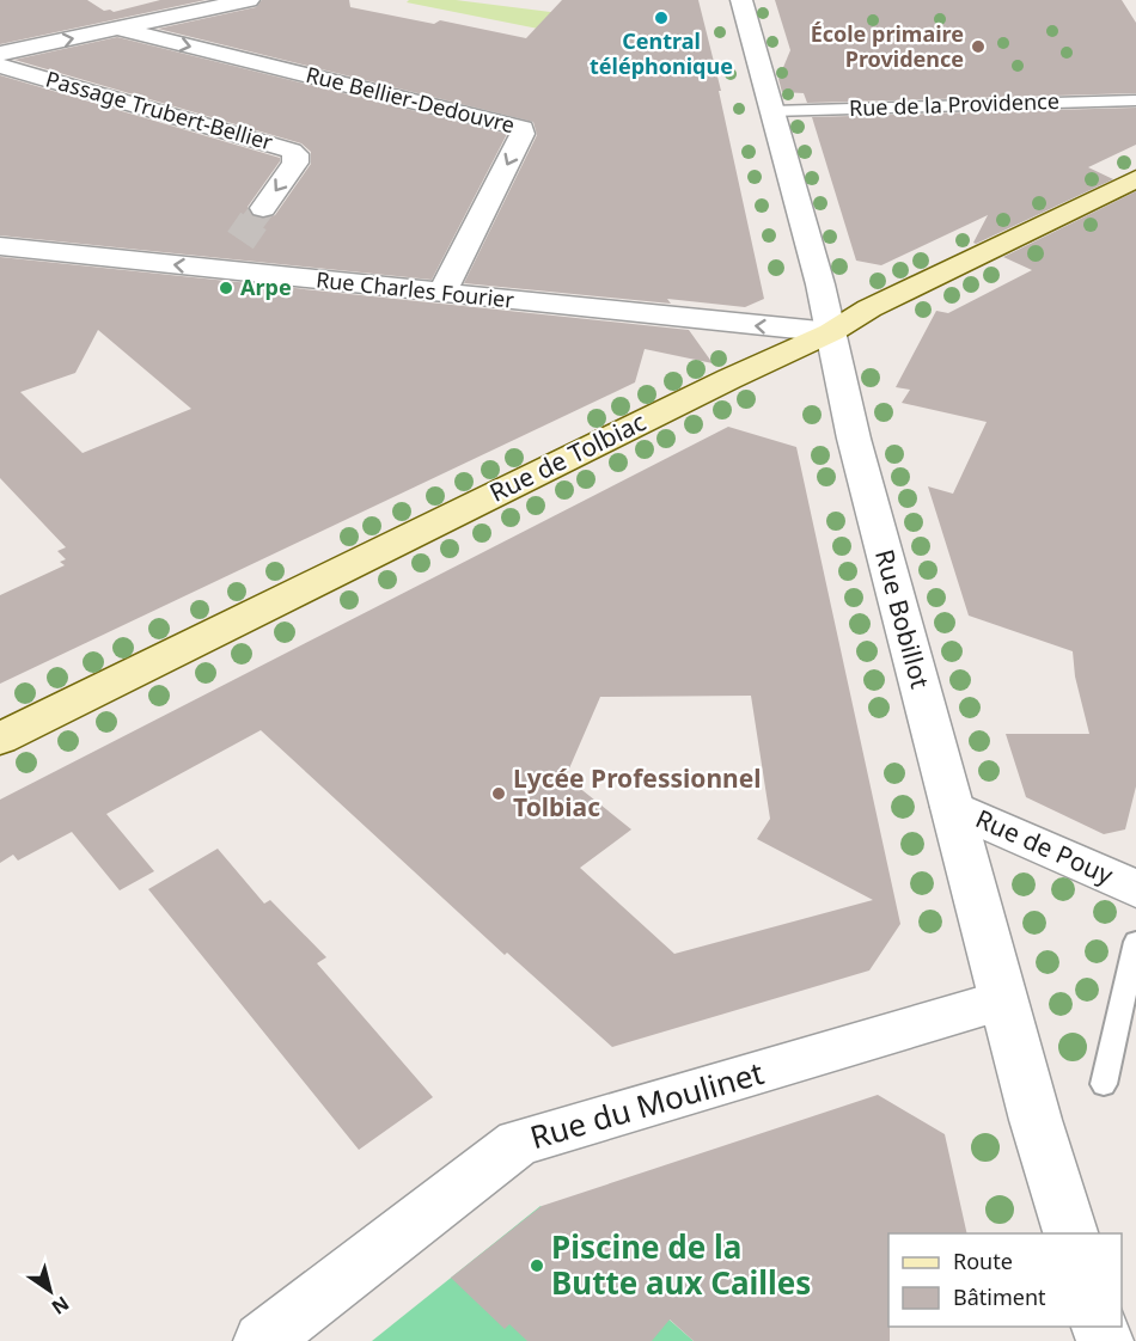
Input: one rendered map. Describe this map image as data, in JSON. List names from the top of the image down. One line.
{"streets":{"main road":["Rue de Tolbiac"],"street":["Rue Bellier-Dedouvre","Rue de la Providence","Passage Trubert-Bellier","Rue Charles Fourier","Rue Bobillot","Rue de Pouy","Rue du Moulinet"]},"crossings":[["Rue Bellier-Dedouvre","Rue Charles Fourier"],["Rue de la Providence","Rue Bobillot"],["Rue Charles Fourier","Rue de Tolbiac"],["Rue Charles Fourier","Rue Bobillot"],["Rue de Tolbiac","Rue Bobillot"],["Rue Bobillot","Rue de Pouy"],["Rue Bobillot","Rue du Moulinet"]],"one_way":["Passage Trubert-Bellier"],"places":["Central téléphonique","École primaire Providence","Arpe","Lycée Professionnel Tolbiac","Piscine de la Butte aux Cailles"],"legend":["Route","Bâtiment"],"north":"bottom right"}
